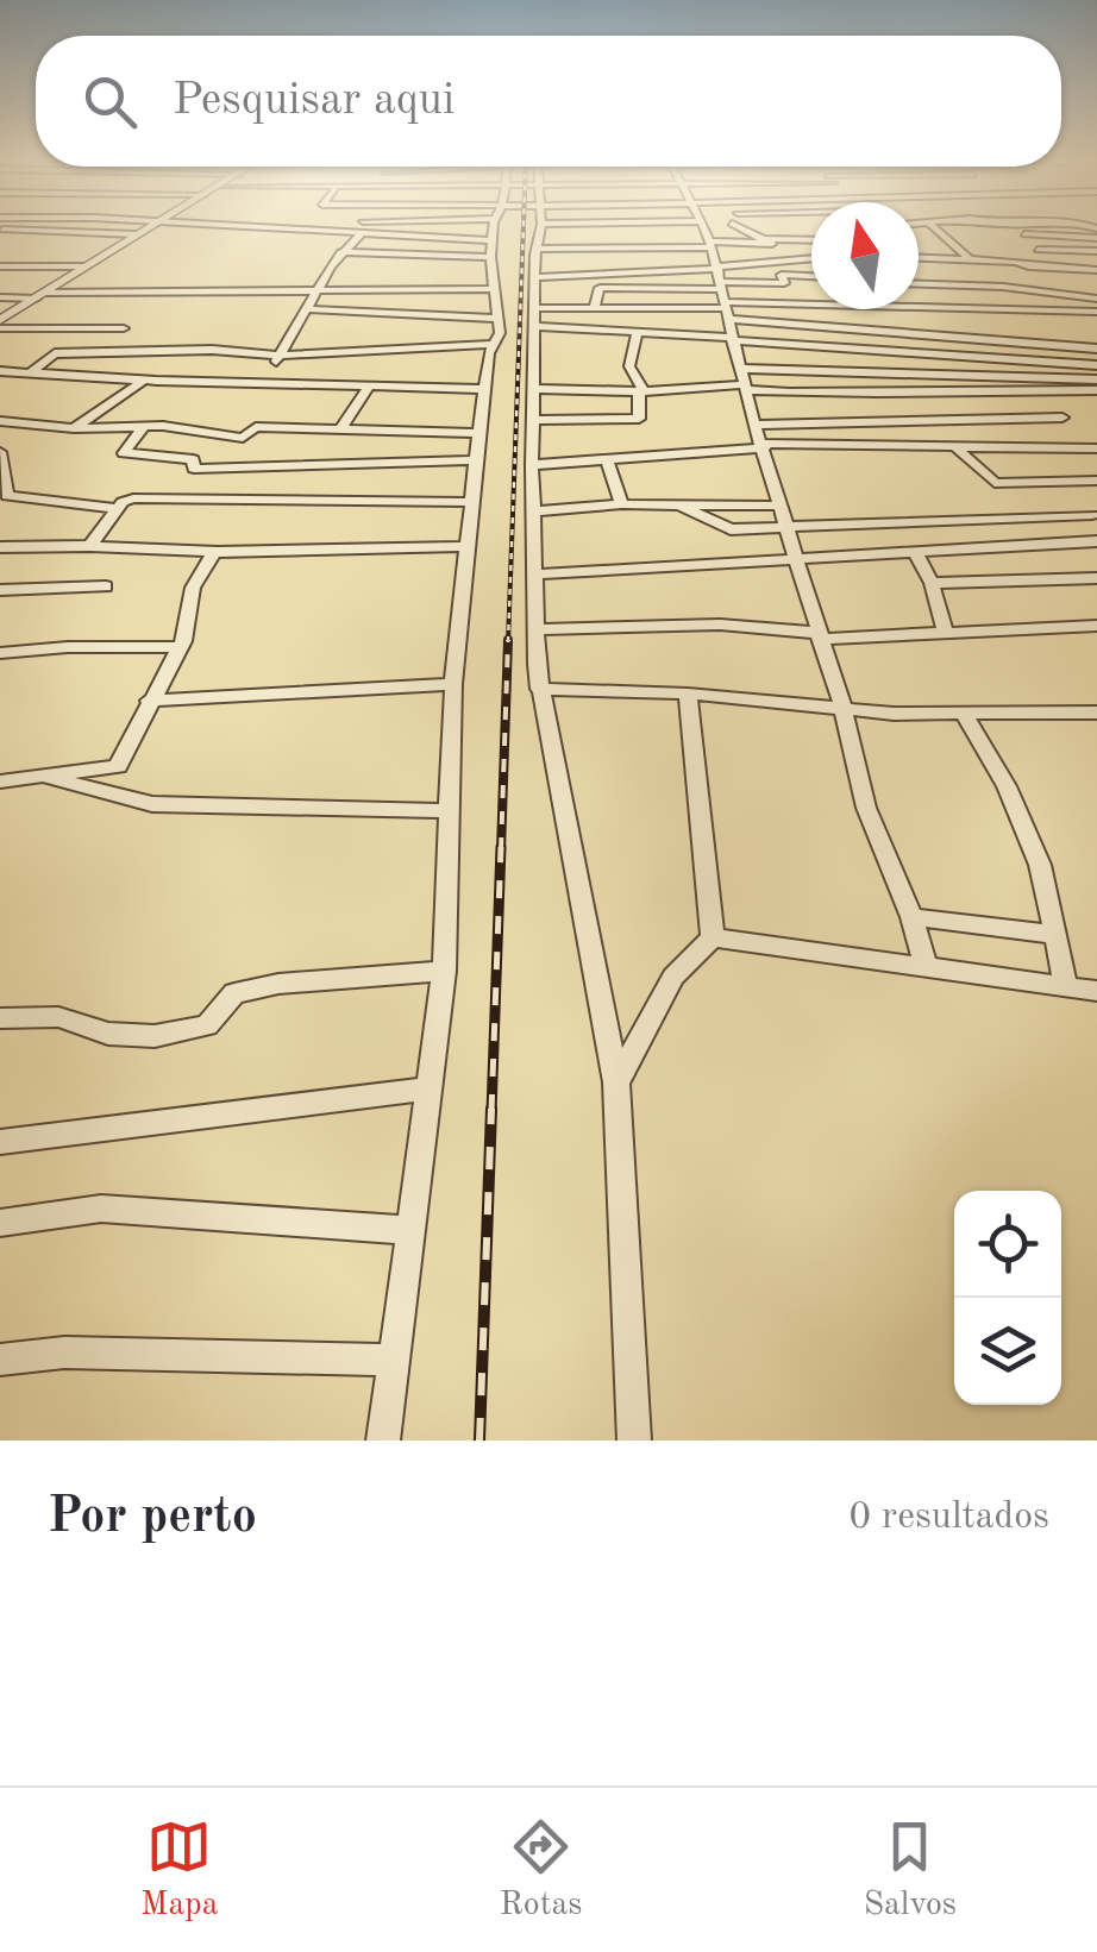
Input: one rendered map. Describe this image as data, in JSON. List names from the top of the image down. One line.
{"north":"top","page":{"search":"Pesquisar aqui","heading":["Por perto","0 resultados"],"nav":["Mapa","Rotas","Salvos"]}}
